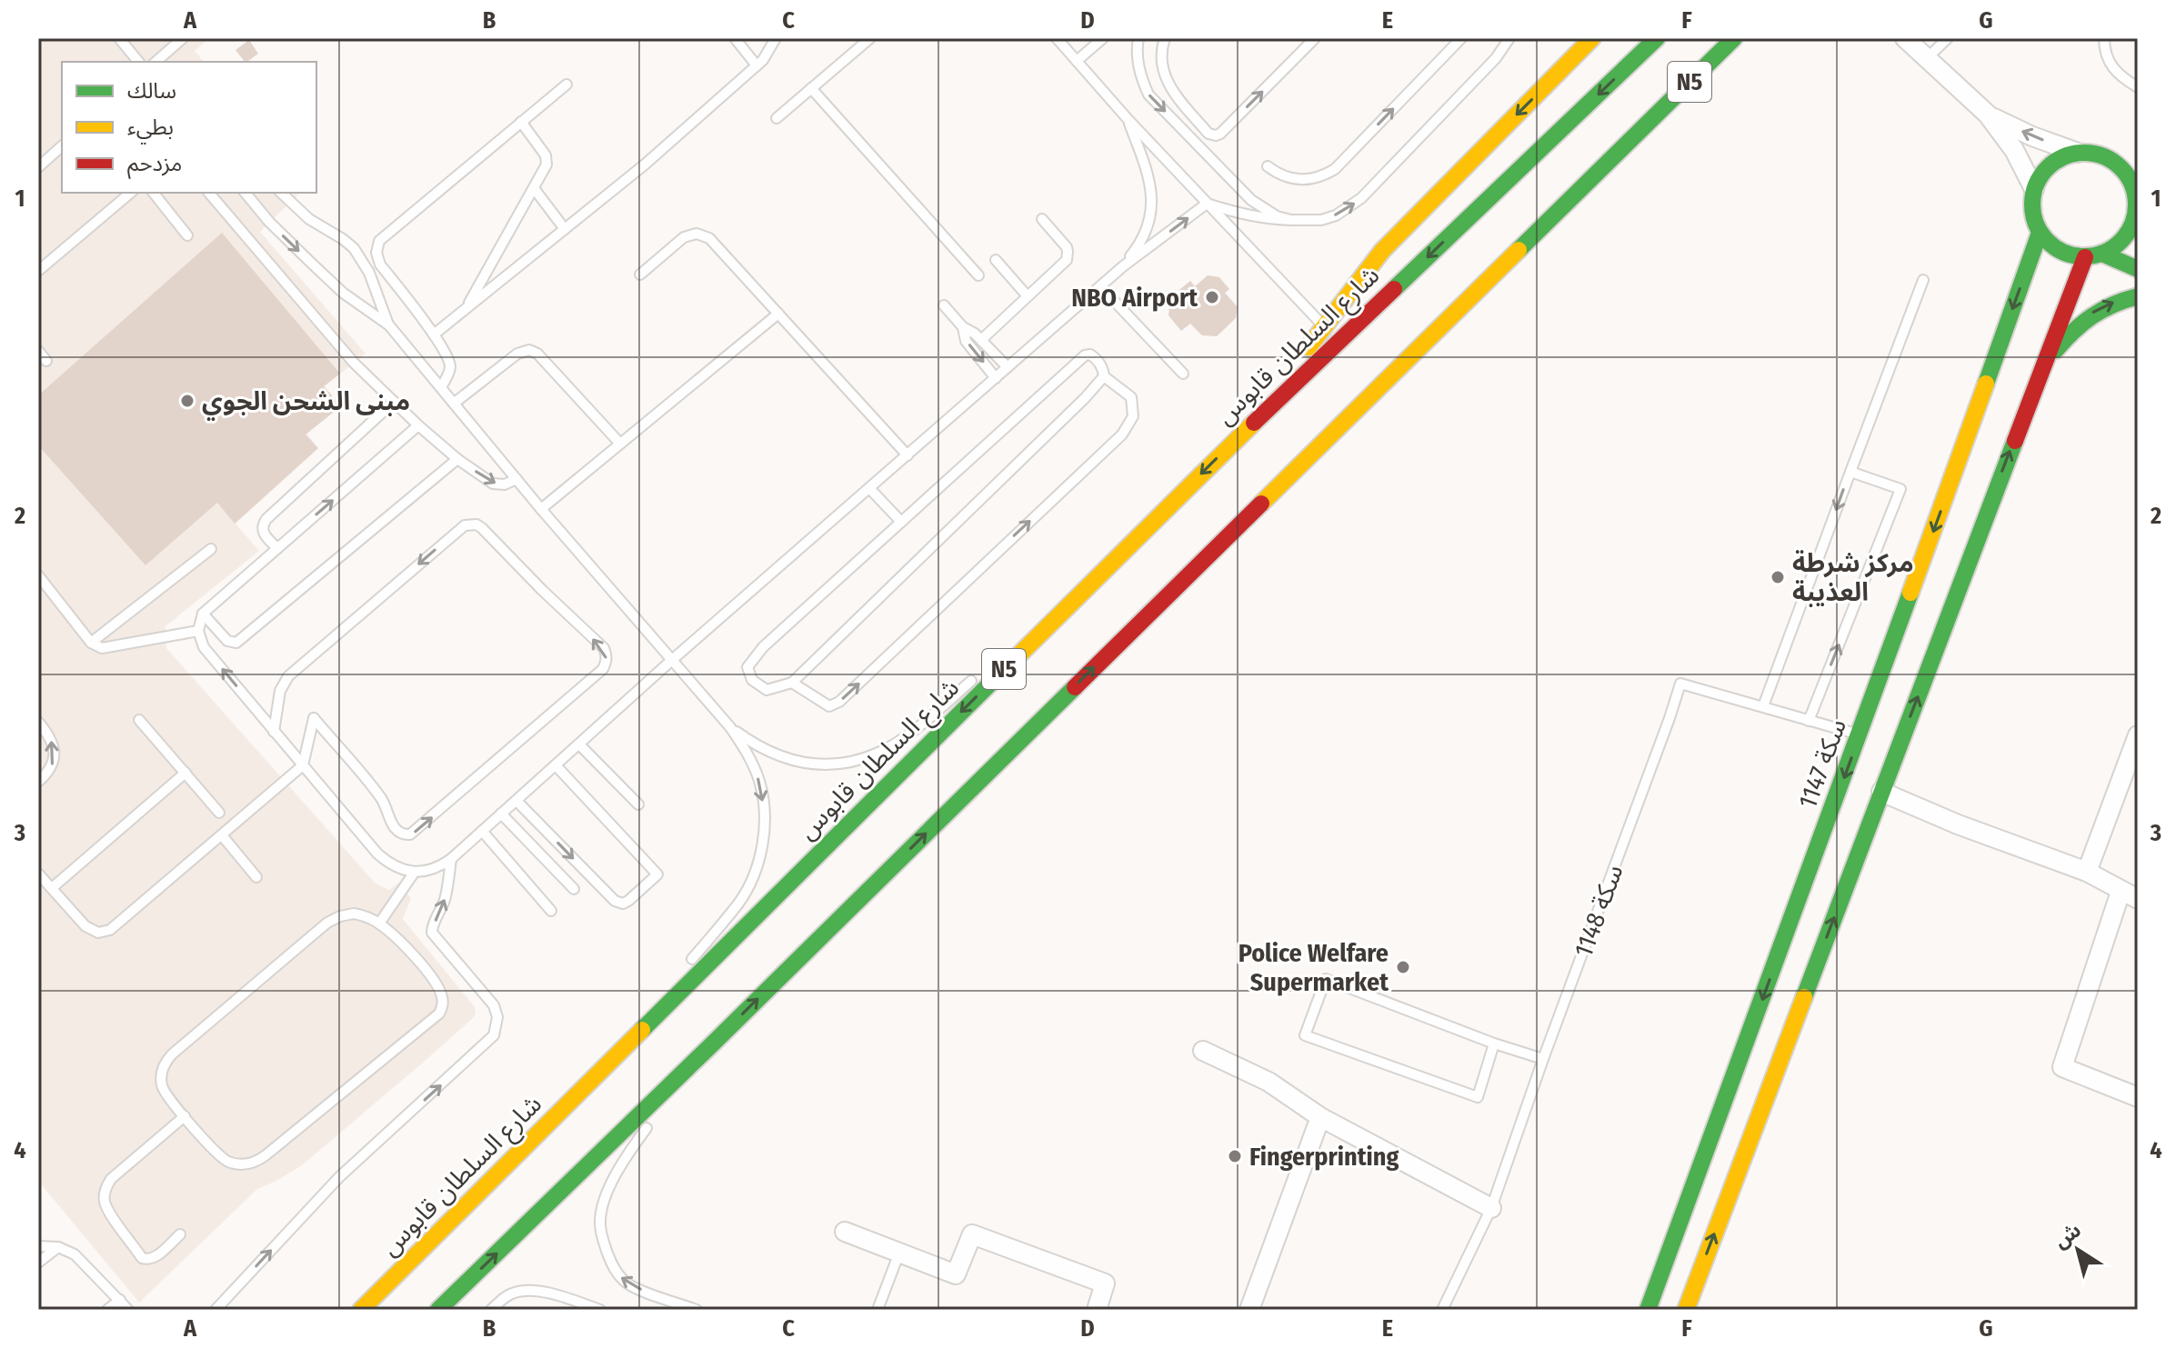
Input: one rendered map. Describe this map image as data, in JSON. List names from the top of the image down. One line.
{"streets":{"main road":["N5","شارع السلطان قابوس","سكة 1147"],"lane":["سكة 1148"]},"crossings":[["سكة 1147","سكة 1148"]],"places":["NBO Airport","مبنى الشحن الجوي","مركز شرطة العذيبة","Police Welfare Supermarket","Fingerprinting"],"legend":["سالك","بطيء","مزدحم"],"north":"top left","grid":{"columns":["A","B","C","D","E","F","G"],"rows":["1","2","3","4"]}}
